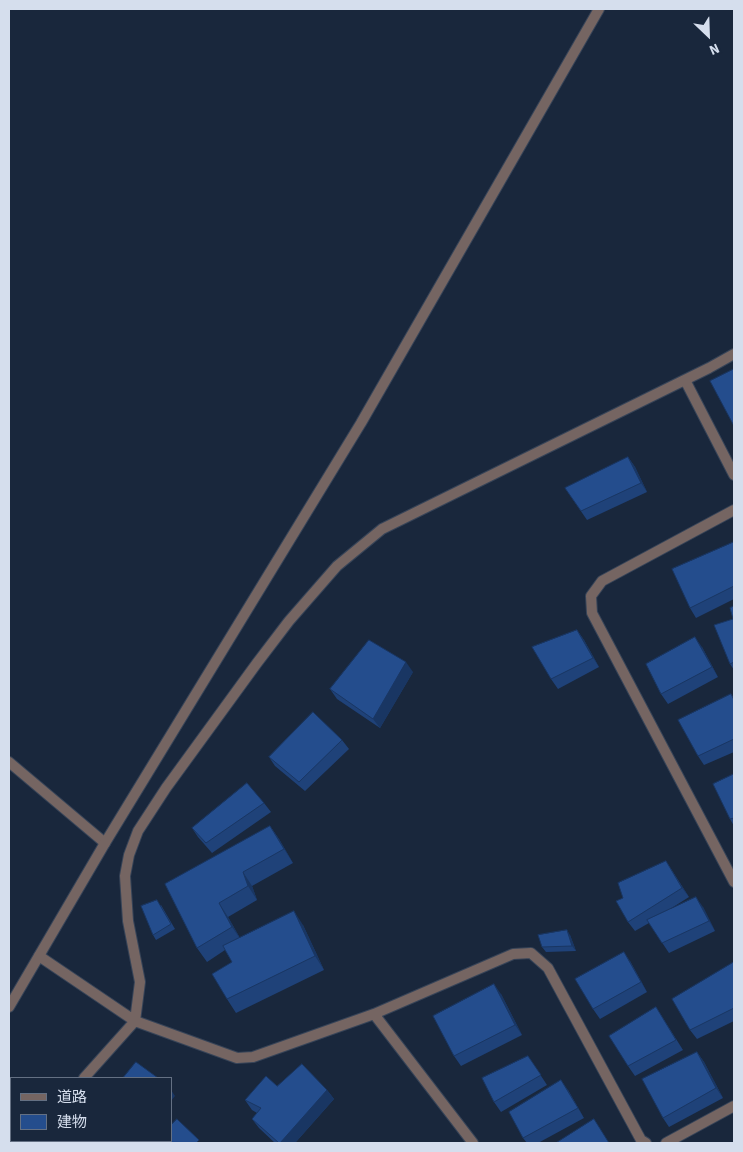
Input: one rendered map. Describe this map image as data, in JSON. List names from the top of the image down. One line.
{"legend":["道路","建物"],"north":"bottom right"}
